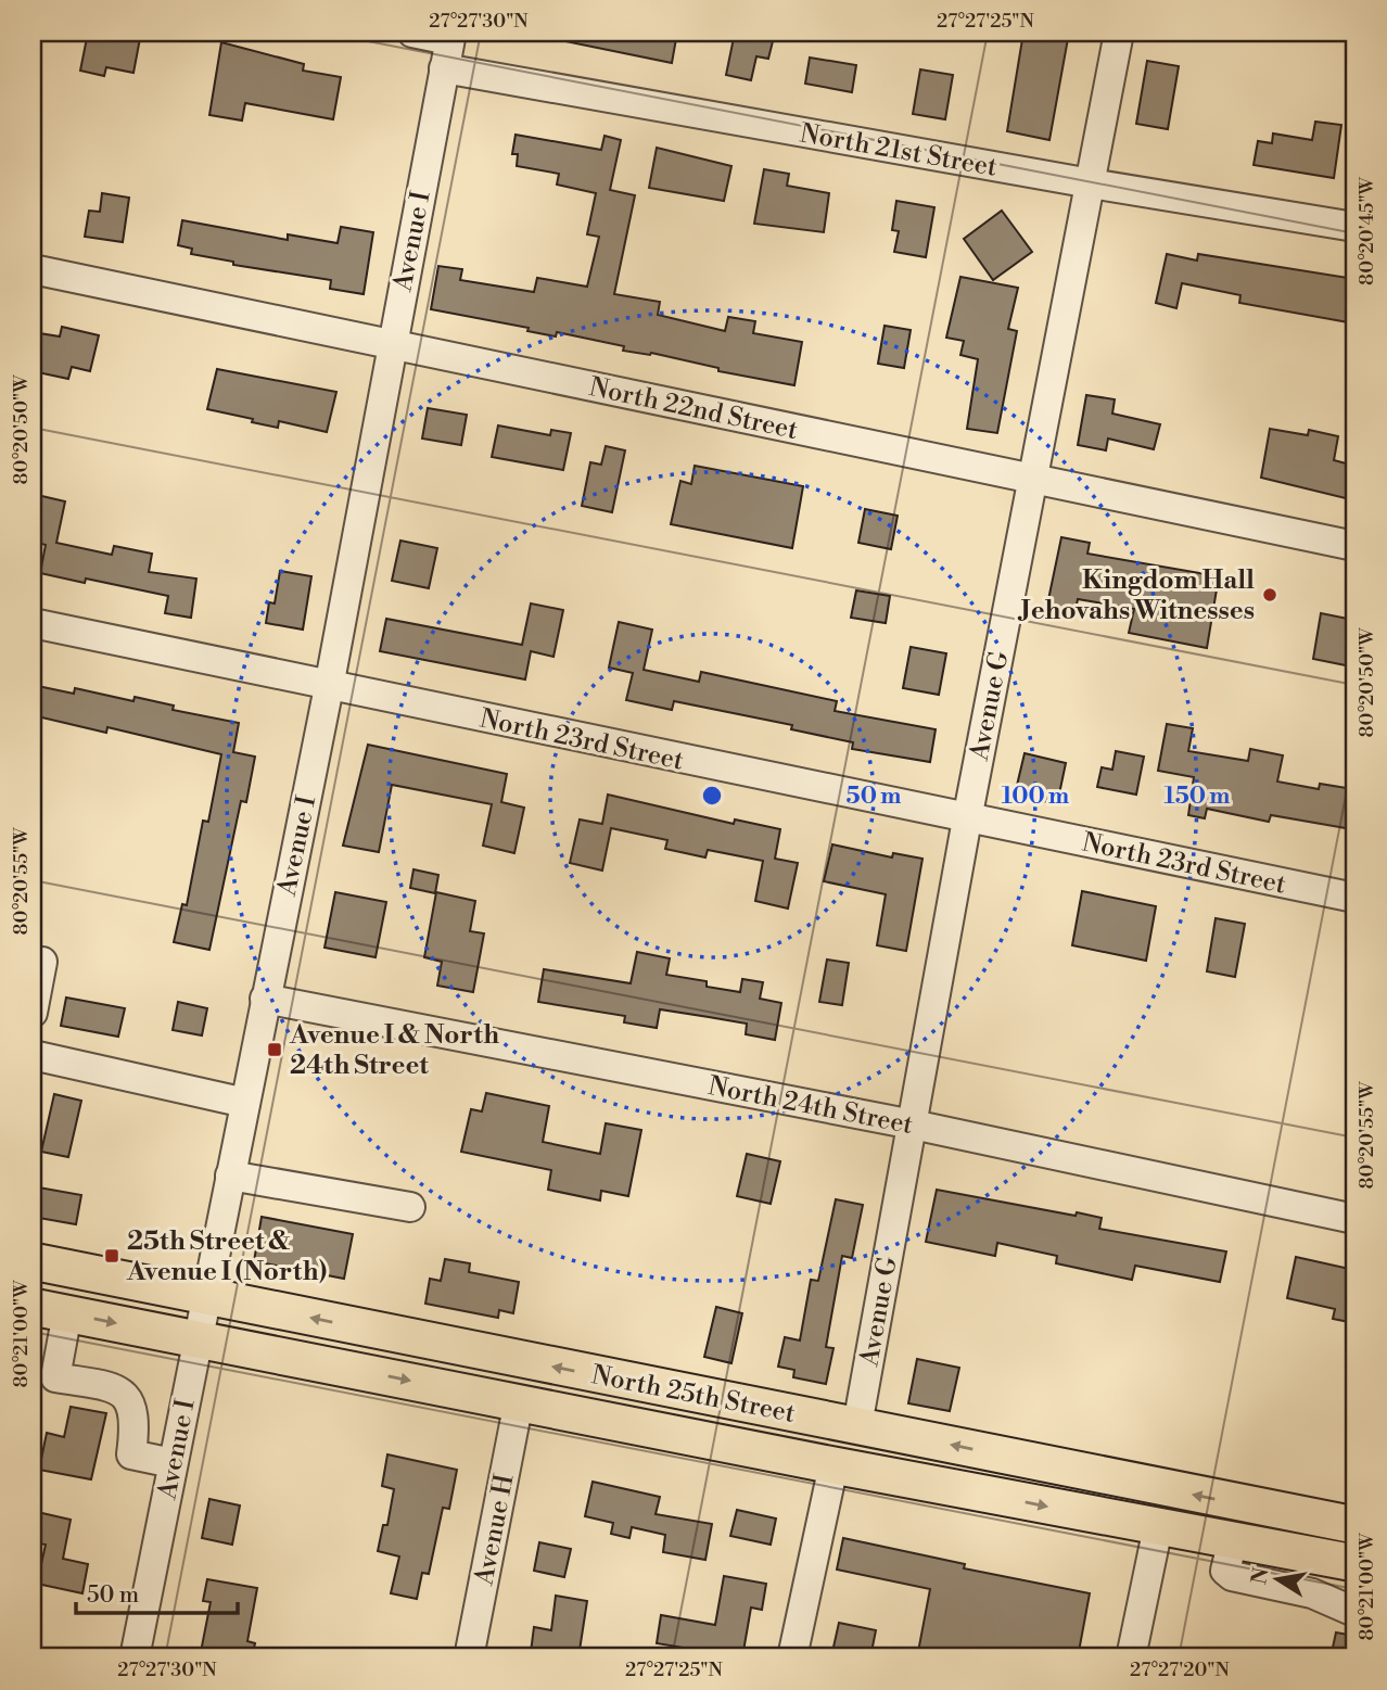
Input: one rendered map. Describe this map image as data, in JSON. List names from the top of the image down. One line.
{"streets":{"main road":["North 25th Street"],"street":["North 21st Street","Avenue I","North 22nd Street","Avenue G","North 23rd Street","North 24th Street","Avenue H"]},"crossings":[["North 21st Street","Avenue I"],["North 21st Street","Avenue G"],["Avenue I","North 22nd Street"],["Avenue I","North 23rd Street"],["Avenue I","North 24th Street"],["Avenue I","North 25th Street"],["North 22nd Street","Avenue G"],["Avenue G","North 23rd Street"],["Avenue G","North 24th Street"],["Avenue G","North 25th Street"],["North 25th Street","Avenue H"]],"places":{"other":["Kingdom Hall Jehovahs Witnesses"],"transit":["Avenue I & North 24th Street","25th Street & Avenue I (North)"]},"scale_bar":"50 m","north":"left","coordinates":["27°27'30\"N","27°27'25\"N","80°20'45\"W","80°20'50\"W","80°20'55\"W","80°21'00\"W","27°27'20\"N"],"rings":["50 m","100 m","150 m"]}
